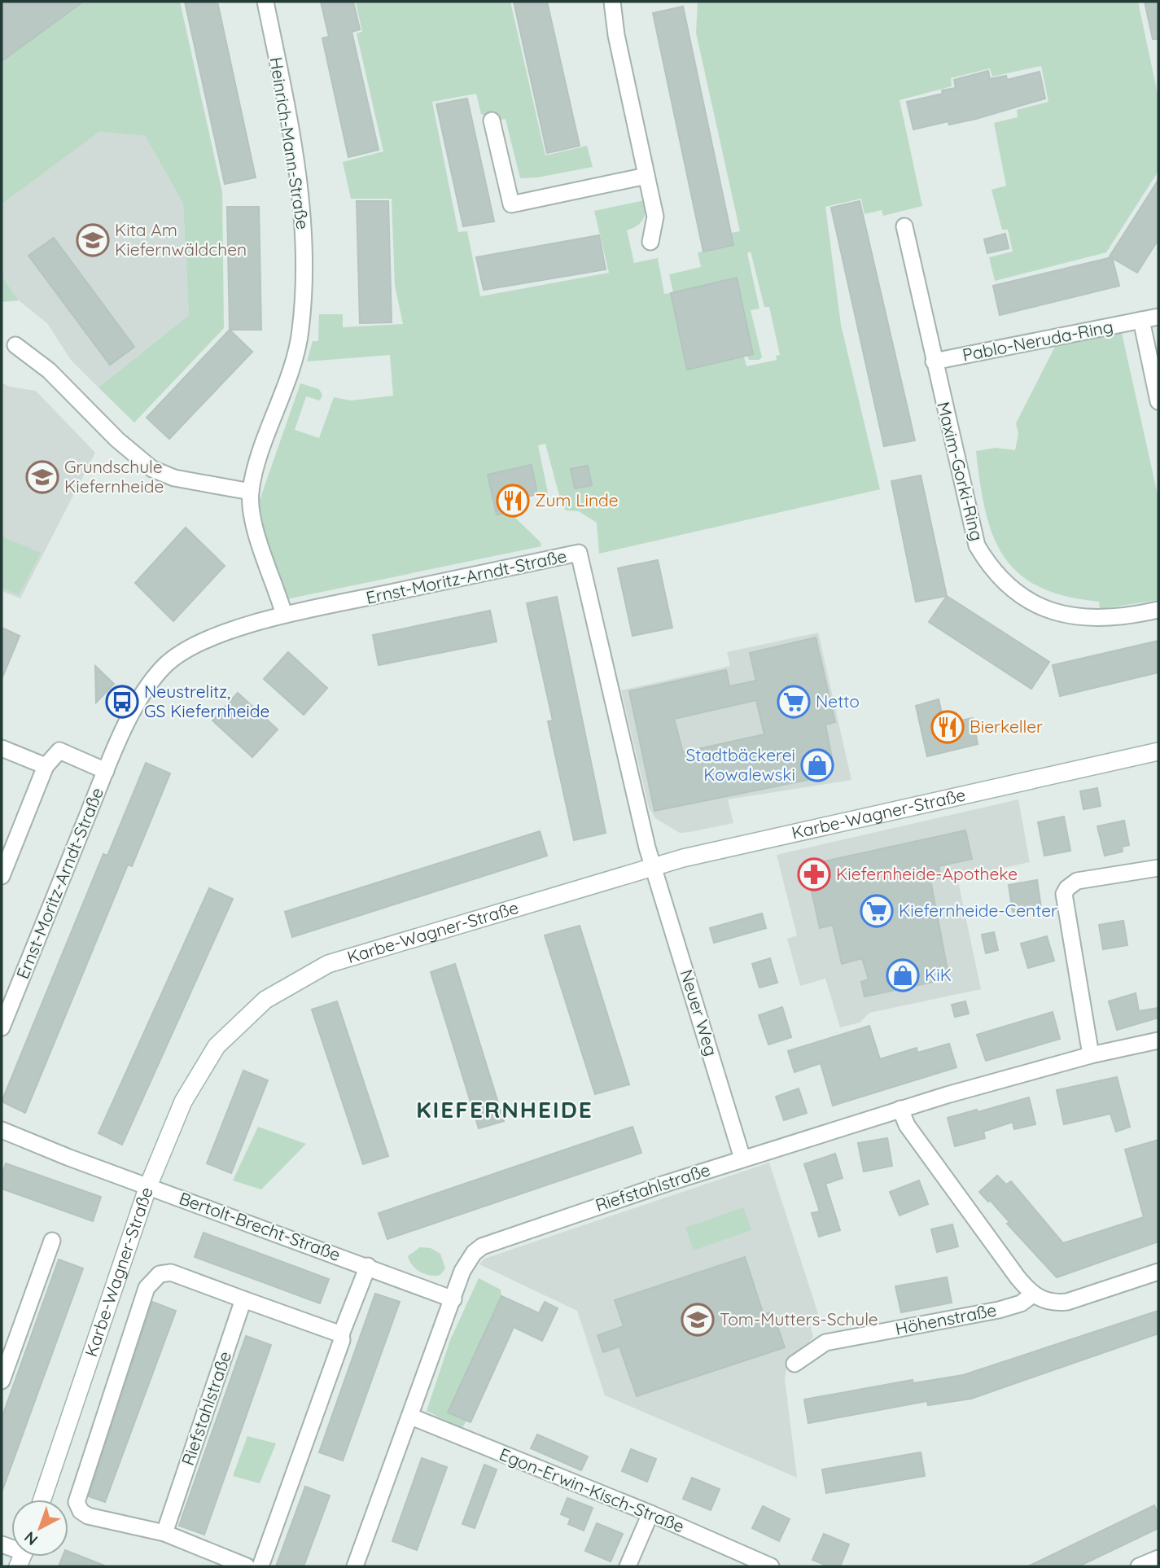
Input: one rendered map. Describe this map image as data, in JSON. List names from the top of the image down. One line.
{"streets":{"street":["Heinrich-Mann-Straße","Pablo-Neruda-Ring","Maxim-Gorki-Ring","Ernst-Moritz-Arndt-Straße","Karbe-Wagner-Straße","Neuer Weg","Riefstahlstraße","Bertolt-Brecht-Straße","Höhenstraße","Egon-Erwin-Kisch-Straße"]},"crossings":[["Heinrich-Mann-Straße","Ernst-Moritz-Arndt-Straße"],["Pablo-Neruda-Ring","Maxim-Gorki-Ring"],["Ernst-Moritz-Arndt-Straße","Karbe-Wagner-Straße"],["Ernst-Moritz-Arndt-Straße","Neuer Weg"],["Karbe-Wagner-Straße","Neuer Weg"],["Karbe-Wagner-Straße","Riefstahlstraße"],["Karbe-Wagner-Straße","Bertolt-Brecht-Straße"],["Neuer Weg","Riefstahlstraße"],["Riefstahlstraße","Bertolt-Brecht-Straße"],["Riefstahlstraße","Egon-Erwin-Kisch-Straße"]],"districts":["KIEFERNHEIDE"],"places":{"school or university":["Kita Am Kiefernwäldchen","Grundschule Kiefernheide","Tom-Mutters-Schule"],"restaurant":["Zum Linde","Bierkeller"],"bus stop":["Neustrelitz, GS Kiefernheide"],"supermarket":["Netto","Kiefernheide-Center"],"shop":["Stadtbäckerei Kowalewski","KiK"],"pharmacy":["Kiefernheide-Apotheke"]},"north":"bottom left"}
